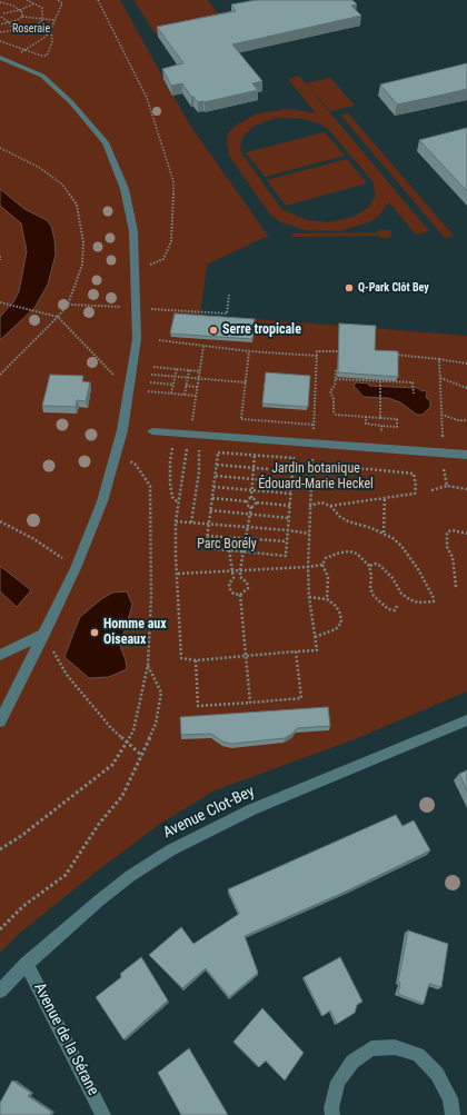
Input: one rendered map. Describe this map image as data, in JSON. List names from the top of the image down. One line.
{"streets":{"street":["Avenue Clot-Bey","Avenue de la Sérane"]},"crossings":[["Avenue Clot-Bey","Avenue de la Sérane"]],"parks":["Roseraie","Jardin botanique Édouard-Marie Heckel","Parc Borély"],"places":["Q-Park Clôt Bey","Serre tropicale","Homme aux Oiseaux"]}
